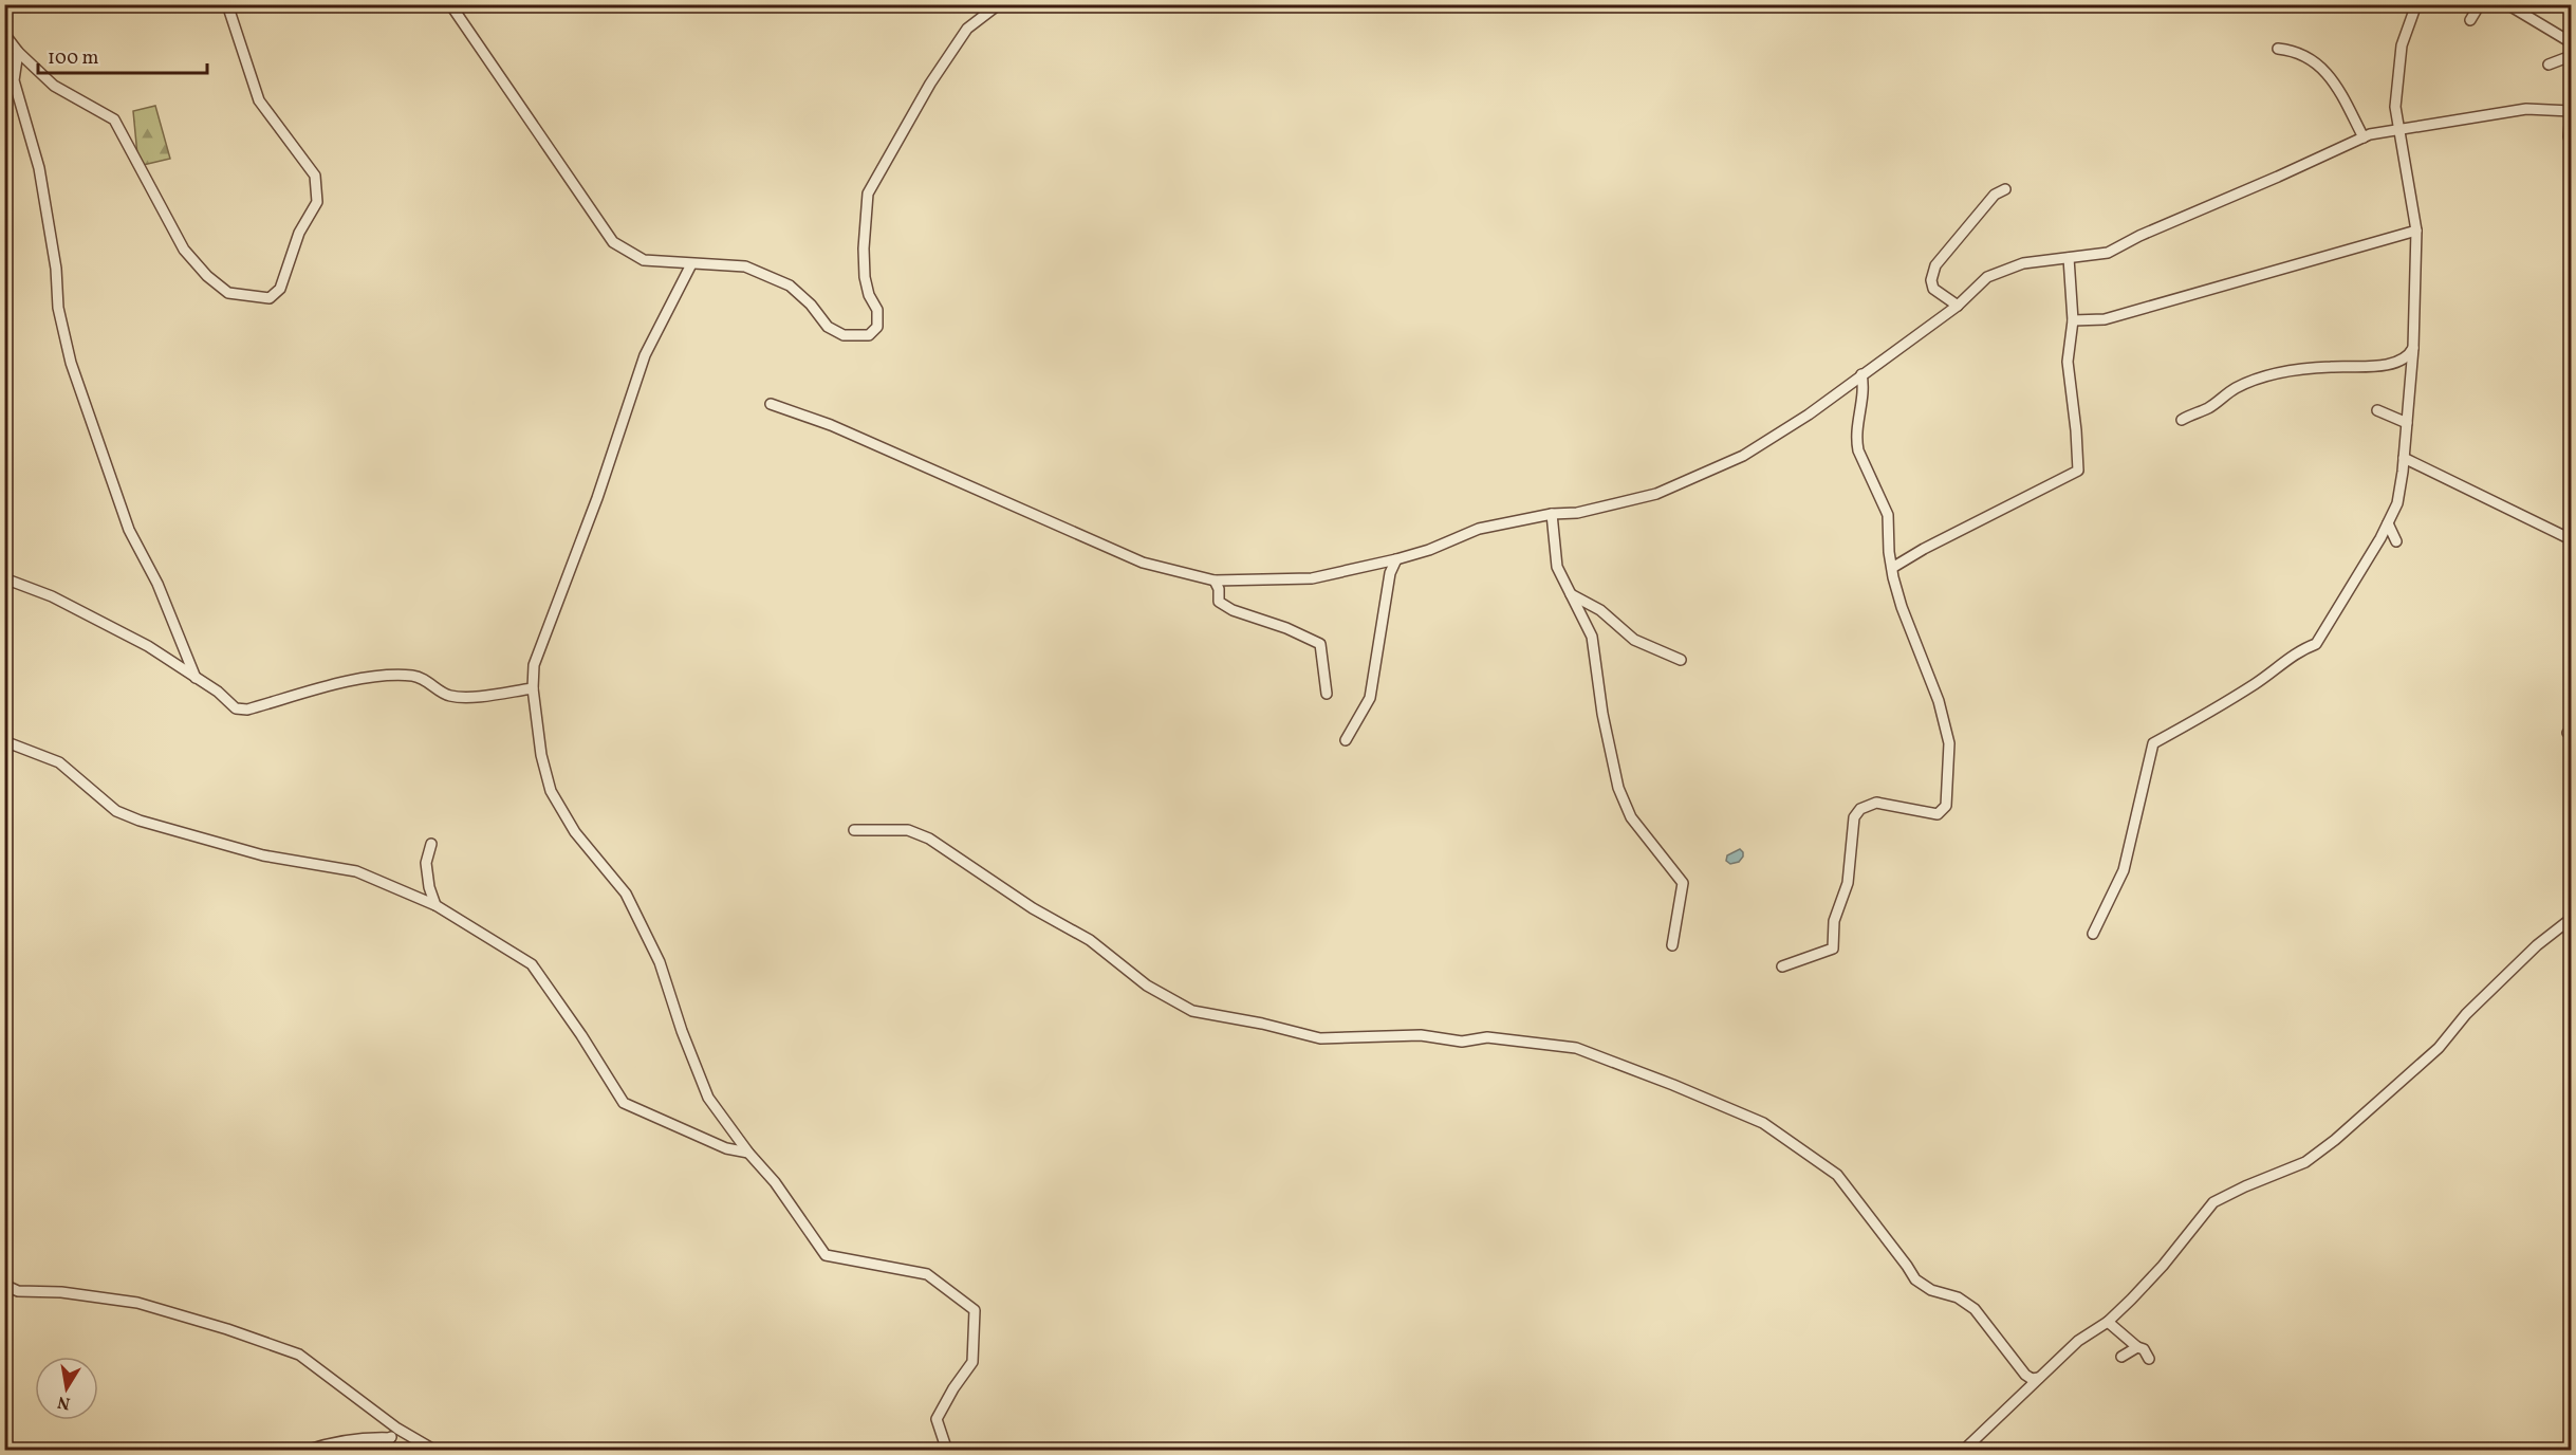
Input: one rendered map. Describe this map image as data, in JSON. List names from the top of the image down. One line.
{"scale_bar":"100 m","north":"bottom"}
